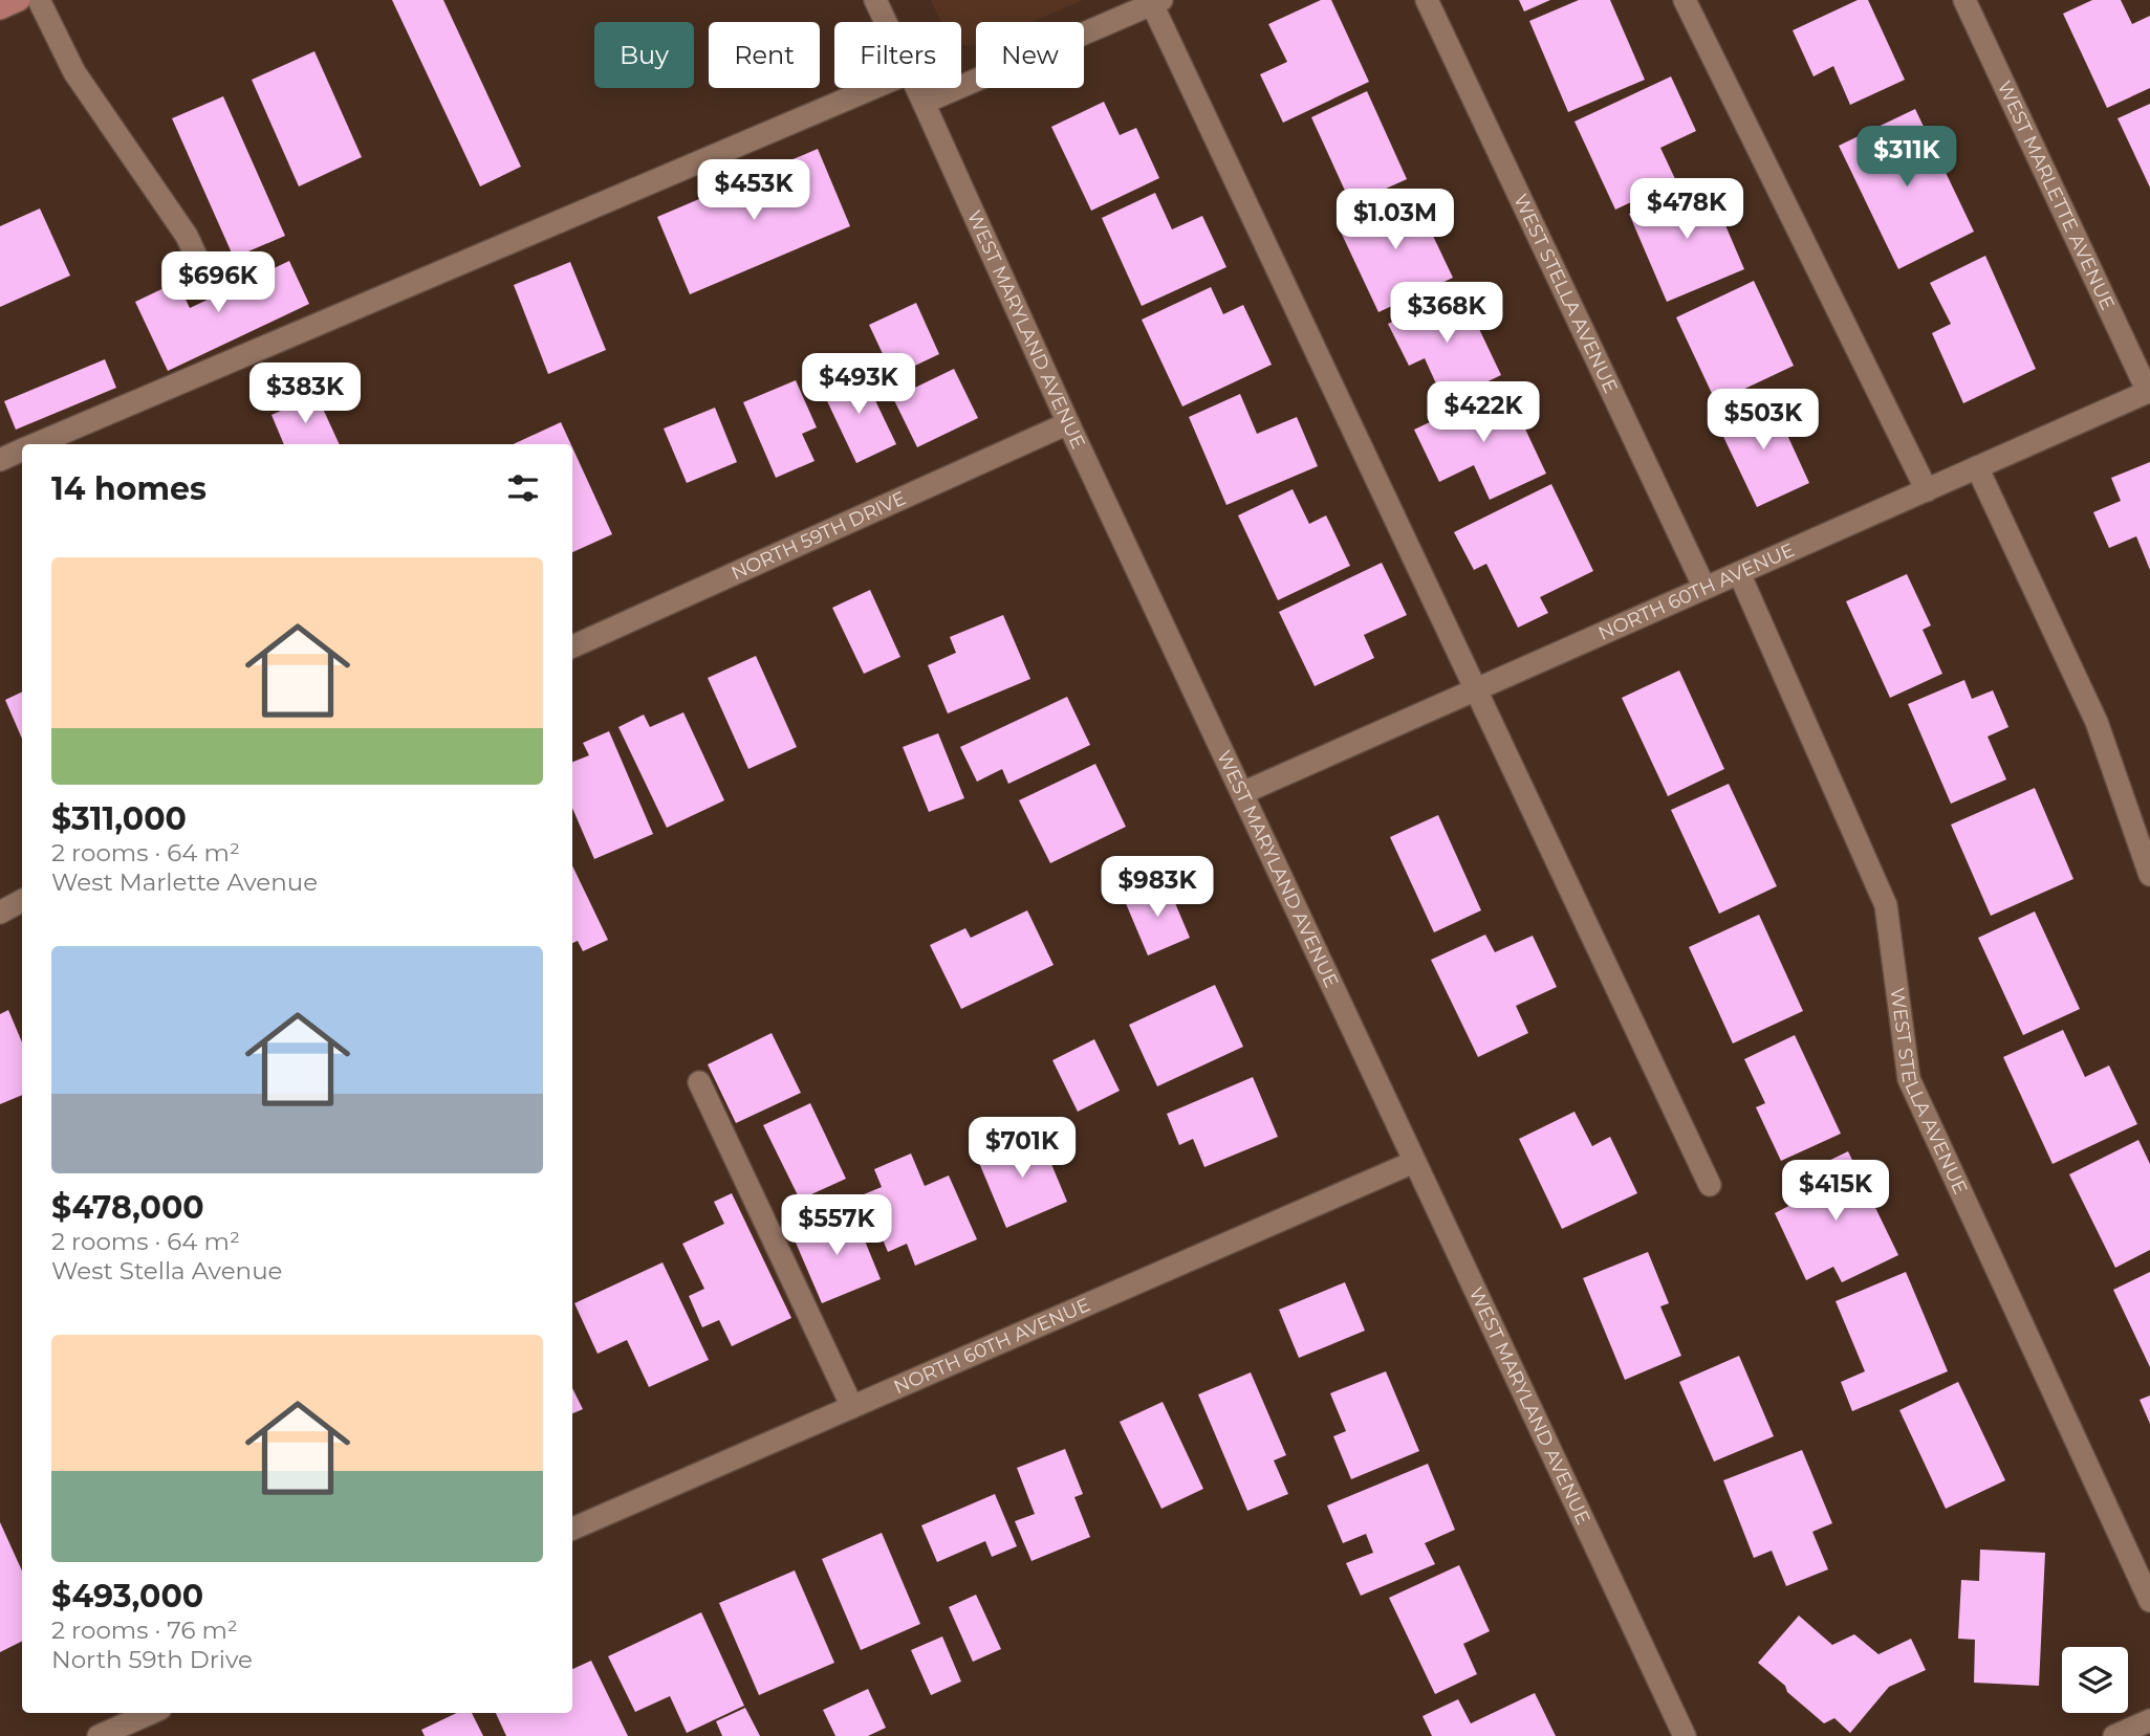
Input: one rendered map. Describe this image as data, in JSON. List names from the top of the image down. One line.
{"streets":{"street":["WEST MARLETTE AVENUE","WEST STELLA AVENUE","WEST MARYLAND AVENUE","NORTH 59TH DRIVE","NORTH 60TH AVENUE"]},"crossings":[["WEST MARLETTE AVENUE","NORTH 60TH AVENUE"],["WEST STELLA AVENUE","NORTH 60TH AVENUE"],["WEST MARYLAND AVENUE","NORTH 59TH DRIVE"],["WEST MARYLAND AVENUE","NORTH 60TH AVENUE"]],"page":{"chip":["Buy","Rent","Filters","New"],"price":["$311K","$453K","$478K","$1.03M","$696K","$368K","$493K","$383K","$422K","$503K","$983K","$701K","$415K","$557K"],"heading":"14 homes","list":[{"name":"$311,000","note":"2 rooms · 64 m² · West Marlette Avenue"},{"name":"$478,000","note":"2 rooms · 64 m² · West Stella Avenue"},{"name":"$493,000","note":"2 rooms · 76 m² · North 59th Drive"}]}}
